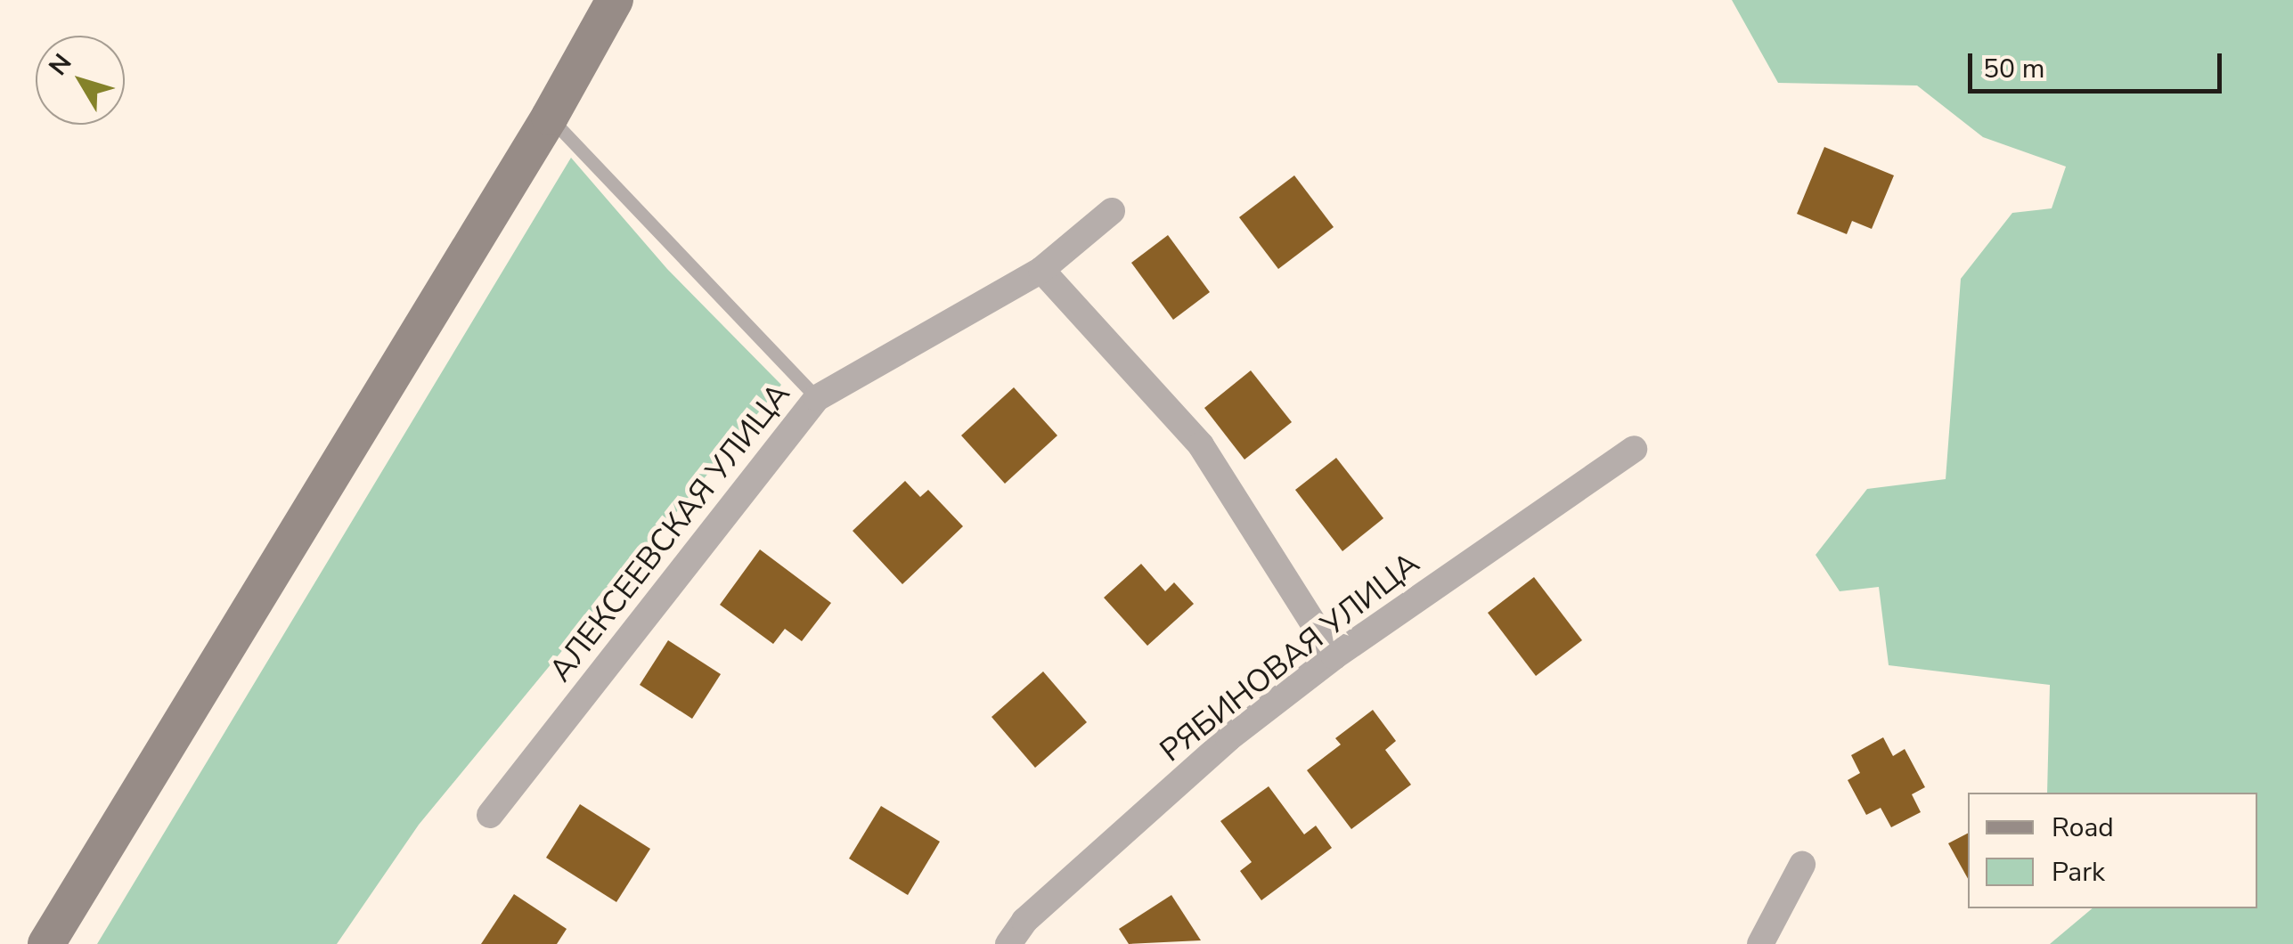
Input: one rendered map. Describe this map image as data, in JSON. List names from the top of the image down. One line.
{"streets":{"street":["АЛЕКСЕЕВСКАЯ УЛИЦА","РЯБИНОВАЯ УЛИЦА"]},"legend":["Road","Park"],"scale_bar":"50 m","north":"top left"}
